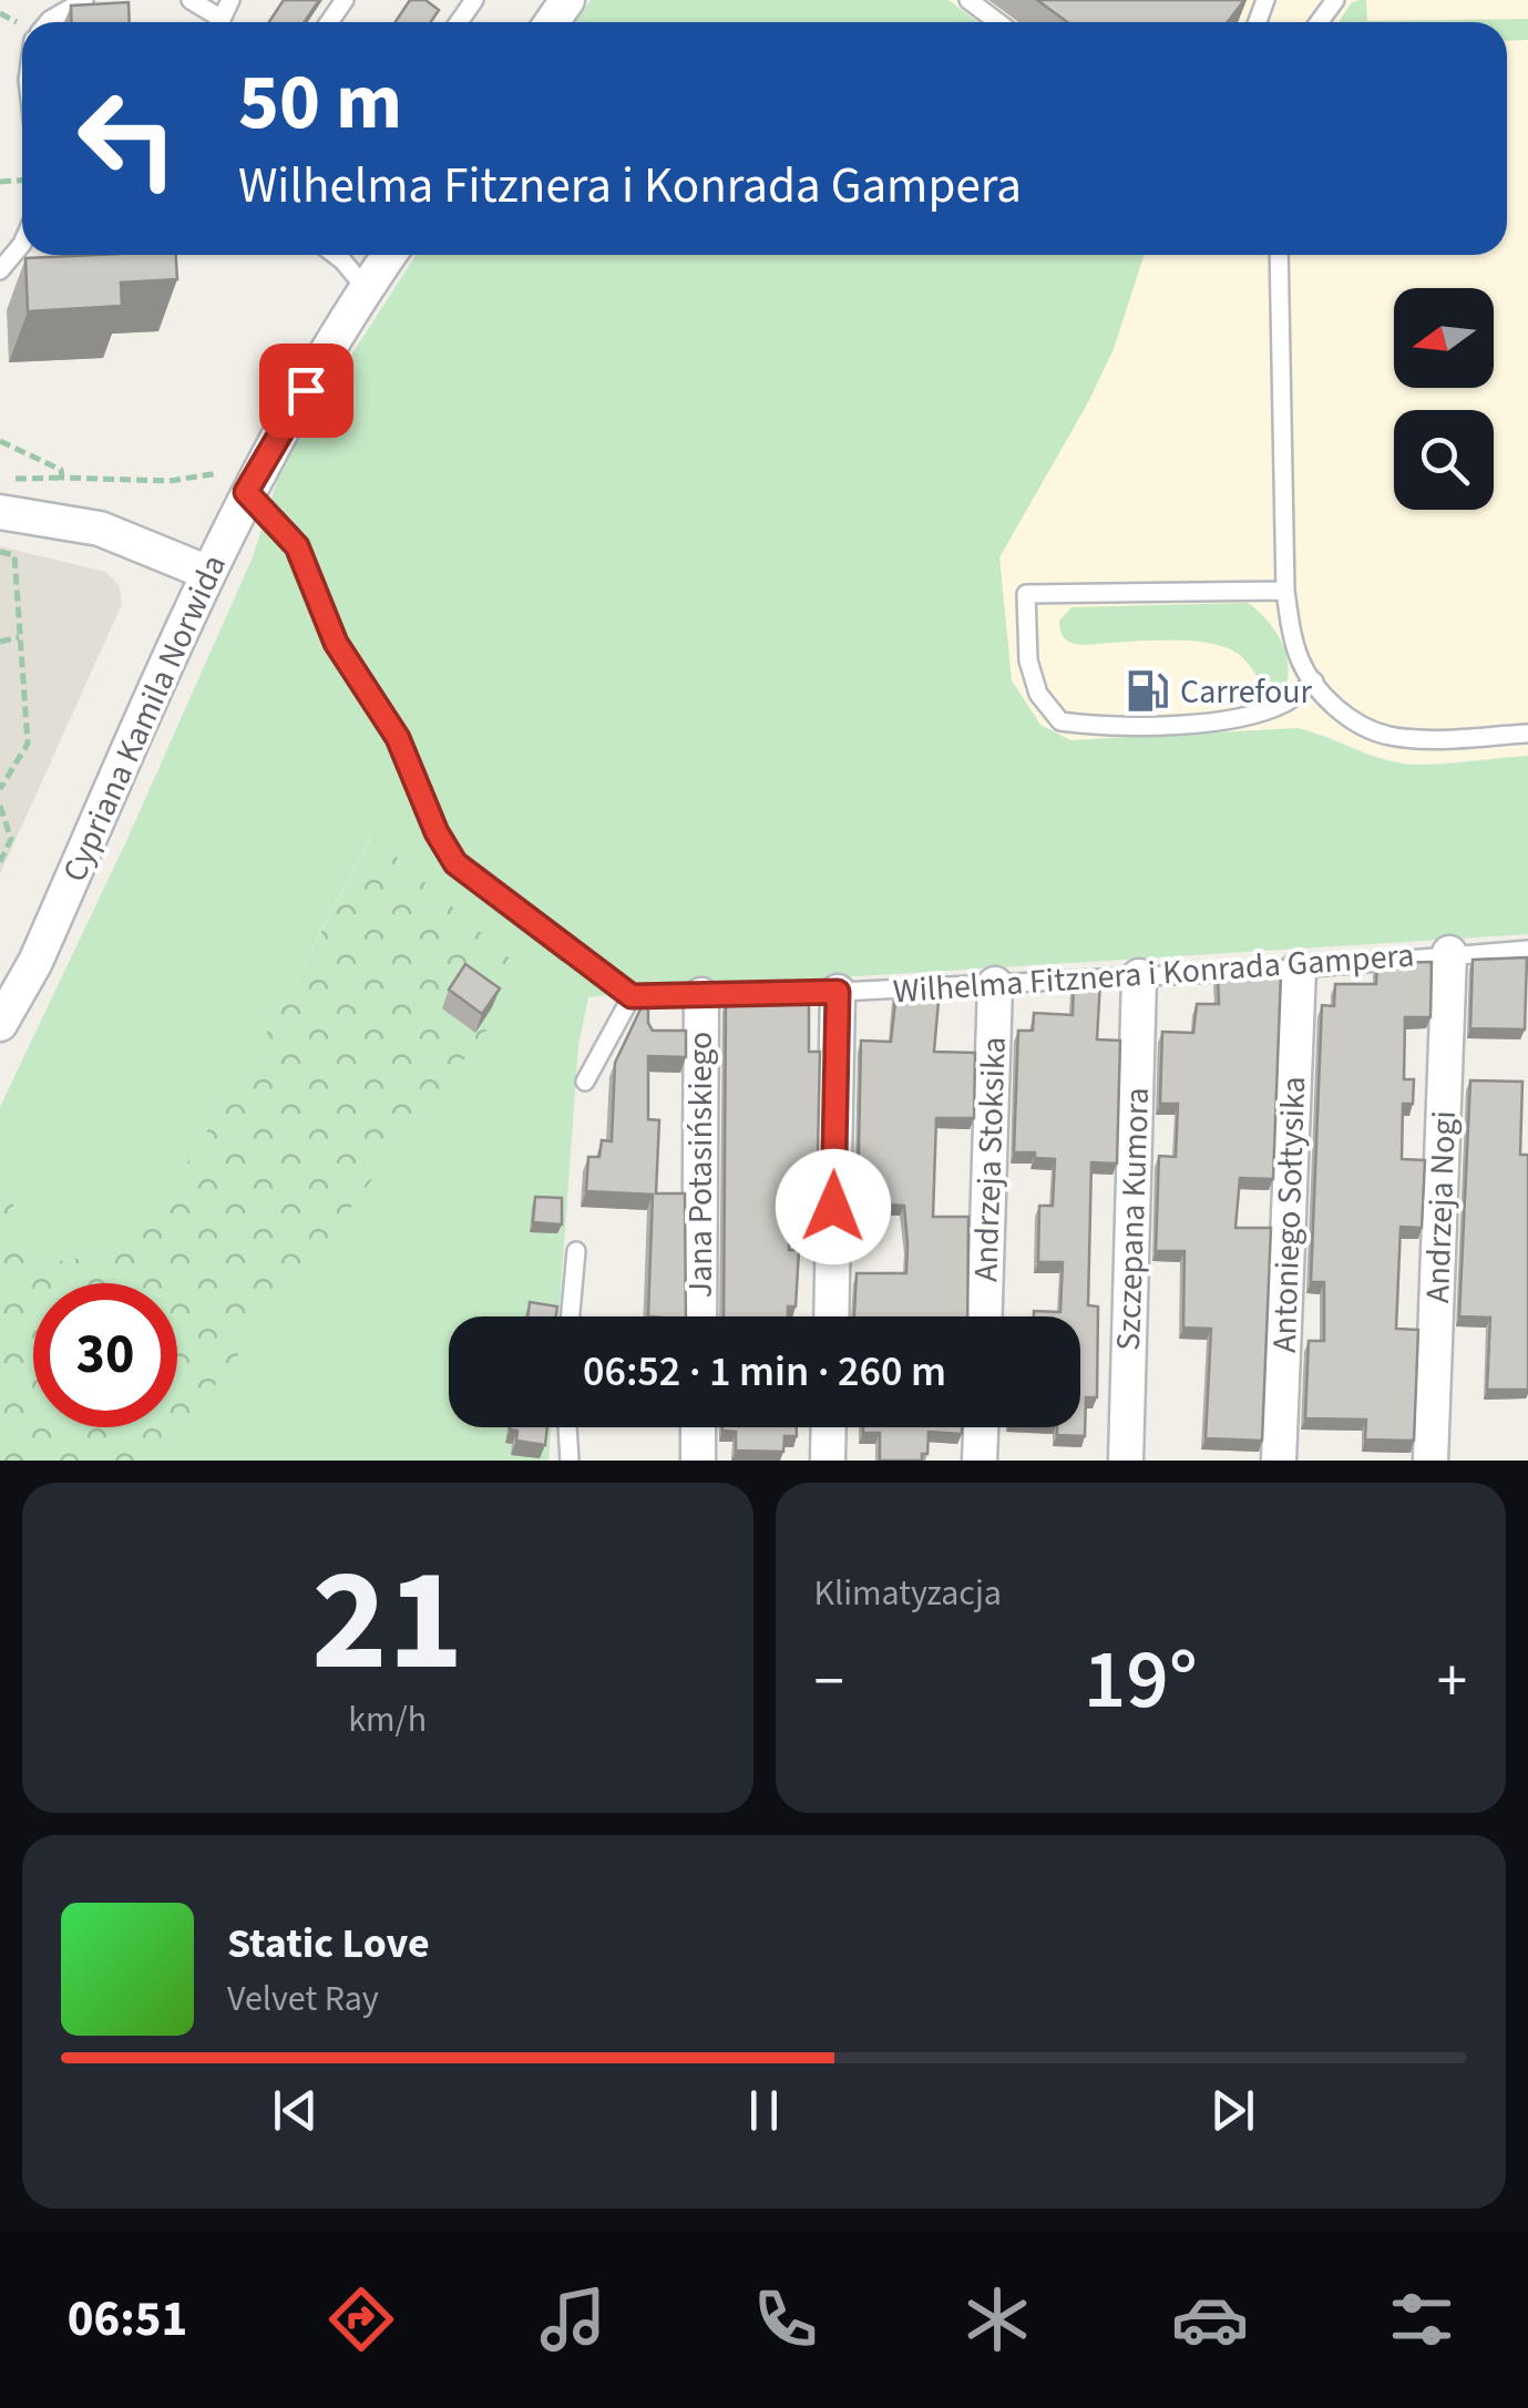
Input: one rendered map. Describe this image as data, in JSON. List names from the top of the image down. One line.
{"streets":{"street":["Cypriana Kamila Norwida","Andrzeja Stoksika","Jana Potasińskiego","Andrzeja Nogi","Antoniego Sołtysika","Szczepana Kumora"],"lane":["Wilhelma Fitznera i Konrada Gampera"]},"crossings":[["Wilhelma Fitznera i Konrada Gampera","Andrzeja Stoksika"],["Wilhelma Fitznera i Konrada Gampera","Jana Potasińskiego"],["Wilhelma Fitznera i Konrada Gampera","Andrzeja Nogi"],["Wilhelma Fitznera i Konrada Gampera","Antoniego Sołtysika"],["Wilhelma Fitznera i Konrada Gampera","Szczepana Kumora"]],"places":{"fuel station":["Carrefour"]},"north":"left","page":{"turn":["50 m","Wilhelma Fitznera i Konrada Gampera"],"limit":"30","trip":"06:52 · 1 min · 260 m","tile":[["21","km/h"],"Klimatyzacja"],"heat":["−","19°","+"],"song":["Static Love","Velvet Ray"],"tabs":"06:51"}}
